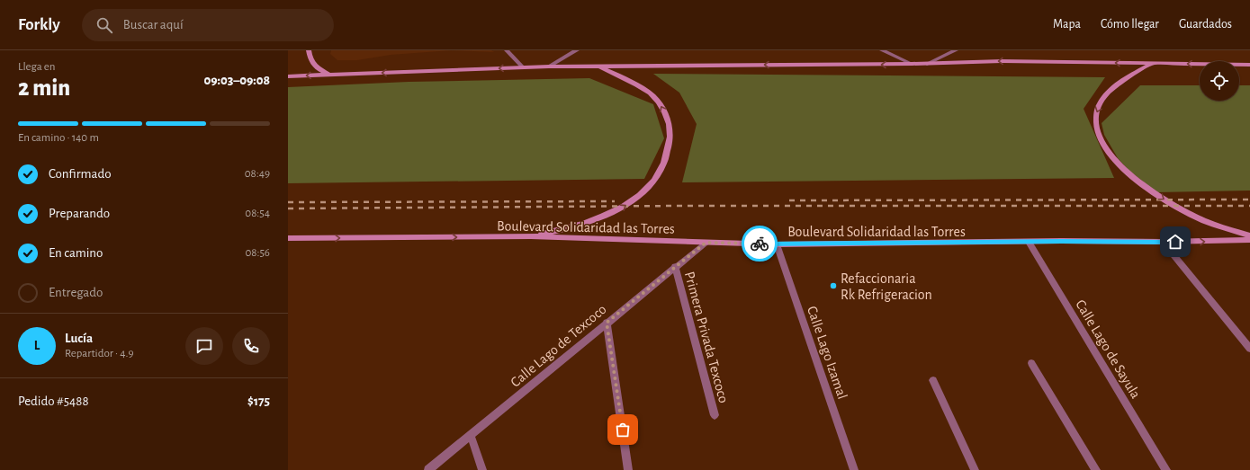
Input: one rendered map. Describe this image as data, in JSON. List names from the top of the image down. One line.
{"streets":{"main road":["Boulevard Solidaridad las Torres"],"street":["Primera Privada Texcoco","Calle Lago de Texcoco","Calle Lago de Sayula","Calle Lago Izamal"]},"crossings":[["Boulevard Solidaridad las Torres","Calle Lago de Texcoco"],["Boulevard Solidaridad las Torres","Calle Lago de Sayula"],["Boulevard Solidaridad las Torres","Calle Lago Izamal"],["Primera Privada Texcoco","Calle Lago de Texcoco"]],"places":["Refaccionaria Rk Refrigeracion"],"page":{"header":"Forkly","search":"Buscar aquí","nav":["Mapa","Cómo llegar","Guardados"],"heading":["2 min","Llega en","09:03–09:08"],"panel":["Lucía","Repartidor · 4.9","Pedido #5488","$175"],"bar":"En camino · 140 m","list":[["Confirmado","08:49"],["Preparando","08:54"],["En camino","08:56"],"Entregado"],"round":"L"}}
